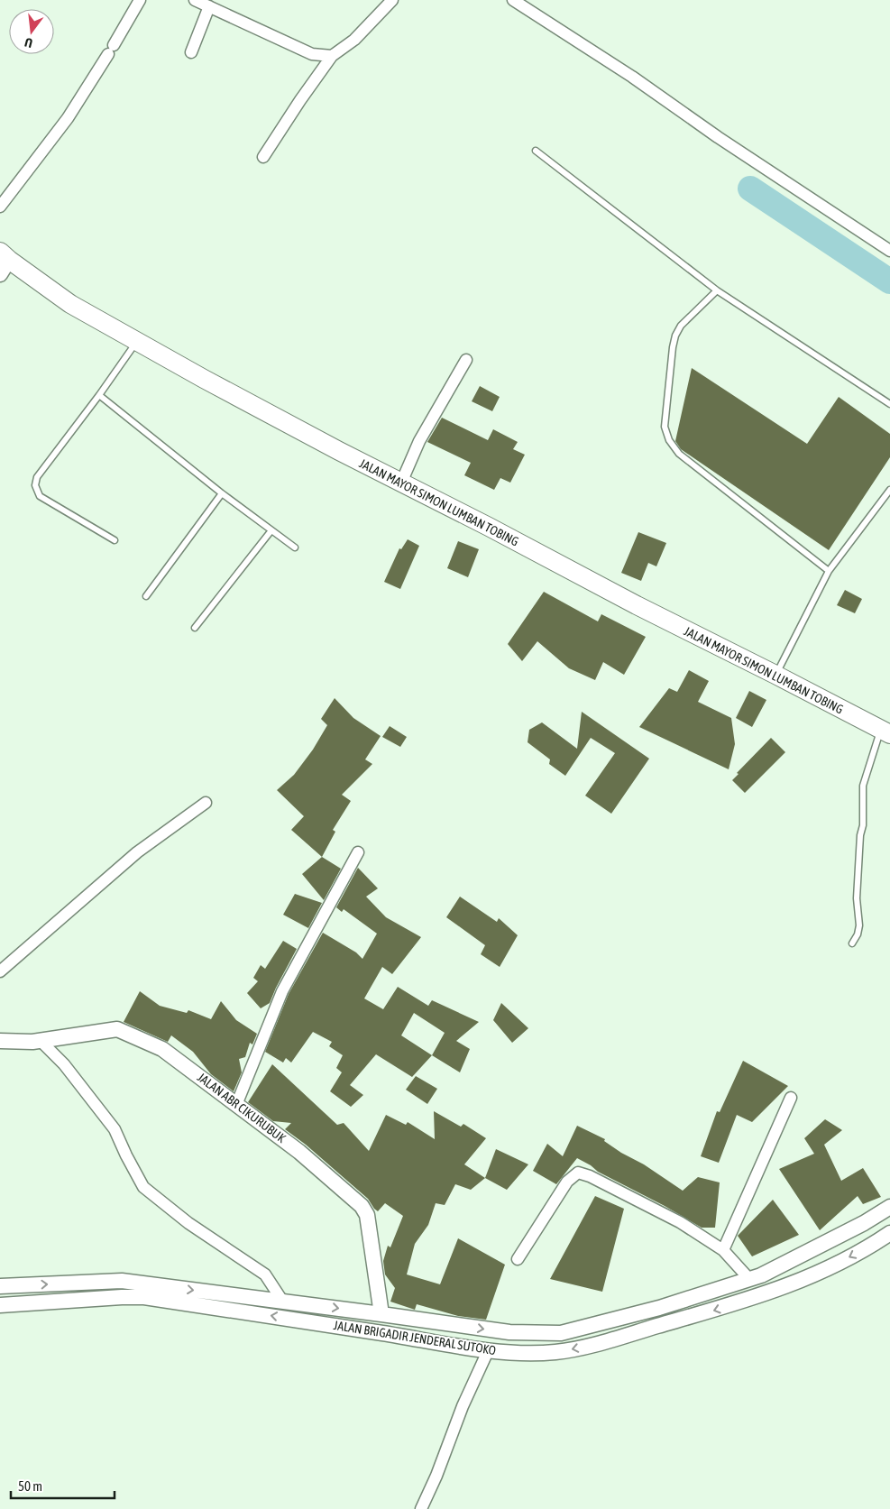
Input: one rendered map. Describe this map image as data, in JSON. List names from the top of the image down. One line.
{"streets":{"main road":["JALAN MAYOR SIMON LUMBAN TOBING"],"street":["JALAN ABR CIKURUBUK","JALAN BRIGADIR JENDERAL SUTOKO"]},"scale_bar":"50 m","north":"bottom"}
